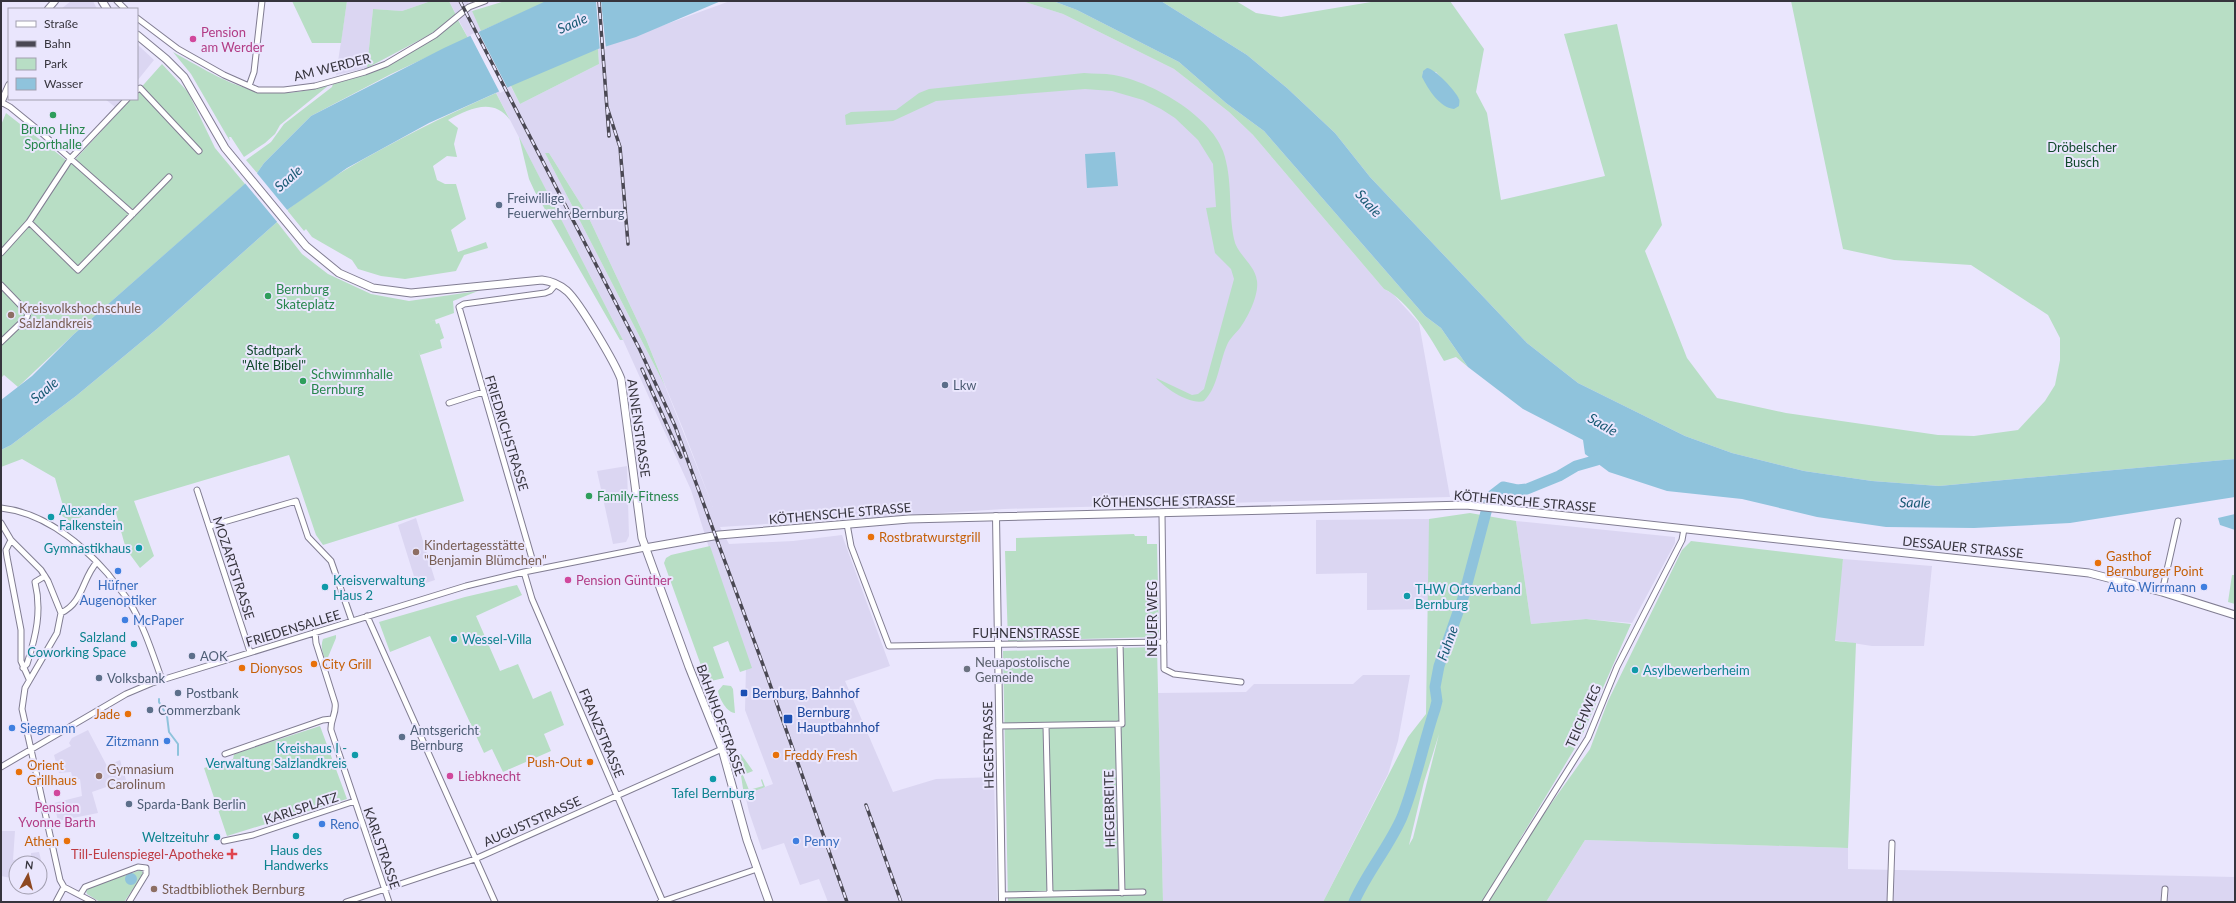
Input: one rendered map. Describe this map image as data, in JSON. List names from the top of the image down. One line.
{"streets":{"main road":["ANNENSTRASSE","KÖTHENSCHE STRASSE","DESSAUER STRASSE","BAHNHOFSTRASSE"],"street":["AM WERDER","FRIEDRICHSTRASSE","MOZARTSTRASSE","NEUER WEG","FRIEDENSALLEE","FUHNENSTRASSE","TEICHWEG","FRANZSTRASSE","HEGESTRASSE","KARLSPLATZ","HEGEBREITE","AUGUSTSTRASSE","KARLSTRASSE"]},"crossings":[["ANNENSTRASSE","FRIEDRICHSTRASSE"],["ANNENSTRASSE","KÖTHENSCHE STRASSE"],["ANNENSTRASSE","FRIEDENSALLEE"],["ANNENSTRASSE","BAHNHOFSTRASSE"],["FRIEDRICHSTRASSE","FRIEDENSALLEE"],["KÖTHENSCHE STRASSE","DESSAUER STRASSE"],["KÖTHENSCHE STRASSE","NEUER WEG"],["KÖTHENSCHE STRASSE","FRIEDENSALLEE"],["KÖTHENSCHE STRASSE","FUHNENSTRASSE"],["KÖTHENSCHE STRASSE","TEICHWEG"],["KÖTHENSCHE STRASSE","BAHNHOFSTRASSE"],["KÖTHENSCHE STRASSE","HEGESTRASSE"],["DESSAUER STRASSE","TEICHWEG"],["MOZARTSTRASSE","FRIEDENSALLEE"],["NEUER WEG","FUHNENSTRASSE"],["FRIEDENSALLEE","BAHNHOFSTRASSE"],["FRIEDENSALLEE","FRANZSTRASSE"],["FRIEDENSALLEE","KARLSPLATZ"],["FUHNENSTRASSE","HEGESTRASSE"],["FUHNENSTRASSE","HEGEBREITE"],["BAHNHOFSTRASSE","AUGUSTSTRASSE"],["FRANZSTRASSE","AUGUSTSTRASSE"],["KARLSPLATZ","KARLSTRASSE"],["AUGUSTSTRASSE","KARLSTRASSE"]],"water":["Saale","Fuhne"],"parks":["Dröbelscher Busch","Stadtpark \"Alte Bibel\""],"places":{"other":["Pension am Werder","Bruno Hinz Sporthalle","Freiwillige Feuerwehr Bernburg","Bernburg Skateplatz","Kreisvolkshochschule Salzlandkreis","Schwimmhalle Bernburg","Lkw","Family-Fitness","Alexander Falkenstein","Rostbratwurstgrill","Gymnastikhaus","Kindertagesstätte \"Benjamin Blümchen\"","Gasthof Bernburger Point","Hüfner Augenoptiker","Pension Günther","Kreisverwaltung Haus 2","Auto Wirrmann","THW Ortsverband Bernburg","McPaper","Wessel-Villa","Salzland Coworking Space","AOK","City Grill","Dionysos","Neuapostolische Gemeinde","Asylbewerberheim","Volksbank","Postbank","Commerzbank","Jade","Siegmann","Amtsgericht Bernburg","Zitzmann","Kreishaus I - Verwaltung Salzlandkreis","Freddy Fresh","Push-Out","Orient Grillhaus","Gymnasium Carolinum","Liebknecht","Tafel Bernburg","Pension Yvonne Barth","Sparda-Bank Berlin","Reno","Haus des Handwerks","Weltzeituhr","Athen","Penny","Stadtbibliothek Bernburg"],"transit":["Bernburg, Bahnhof","Bernburg Hauptbahnhof"],"health":["Till-Eulenspiegel-Apotheke"]},"legend":["Straße","Bahn","Park","Wasser"],"north":"top"}
